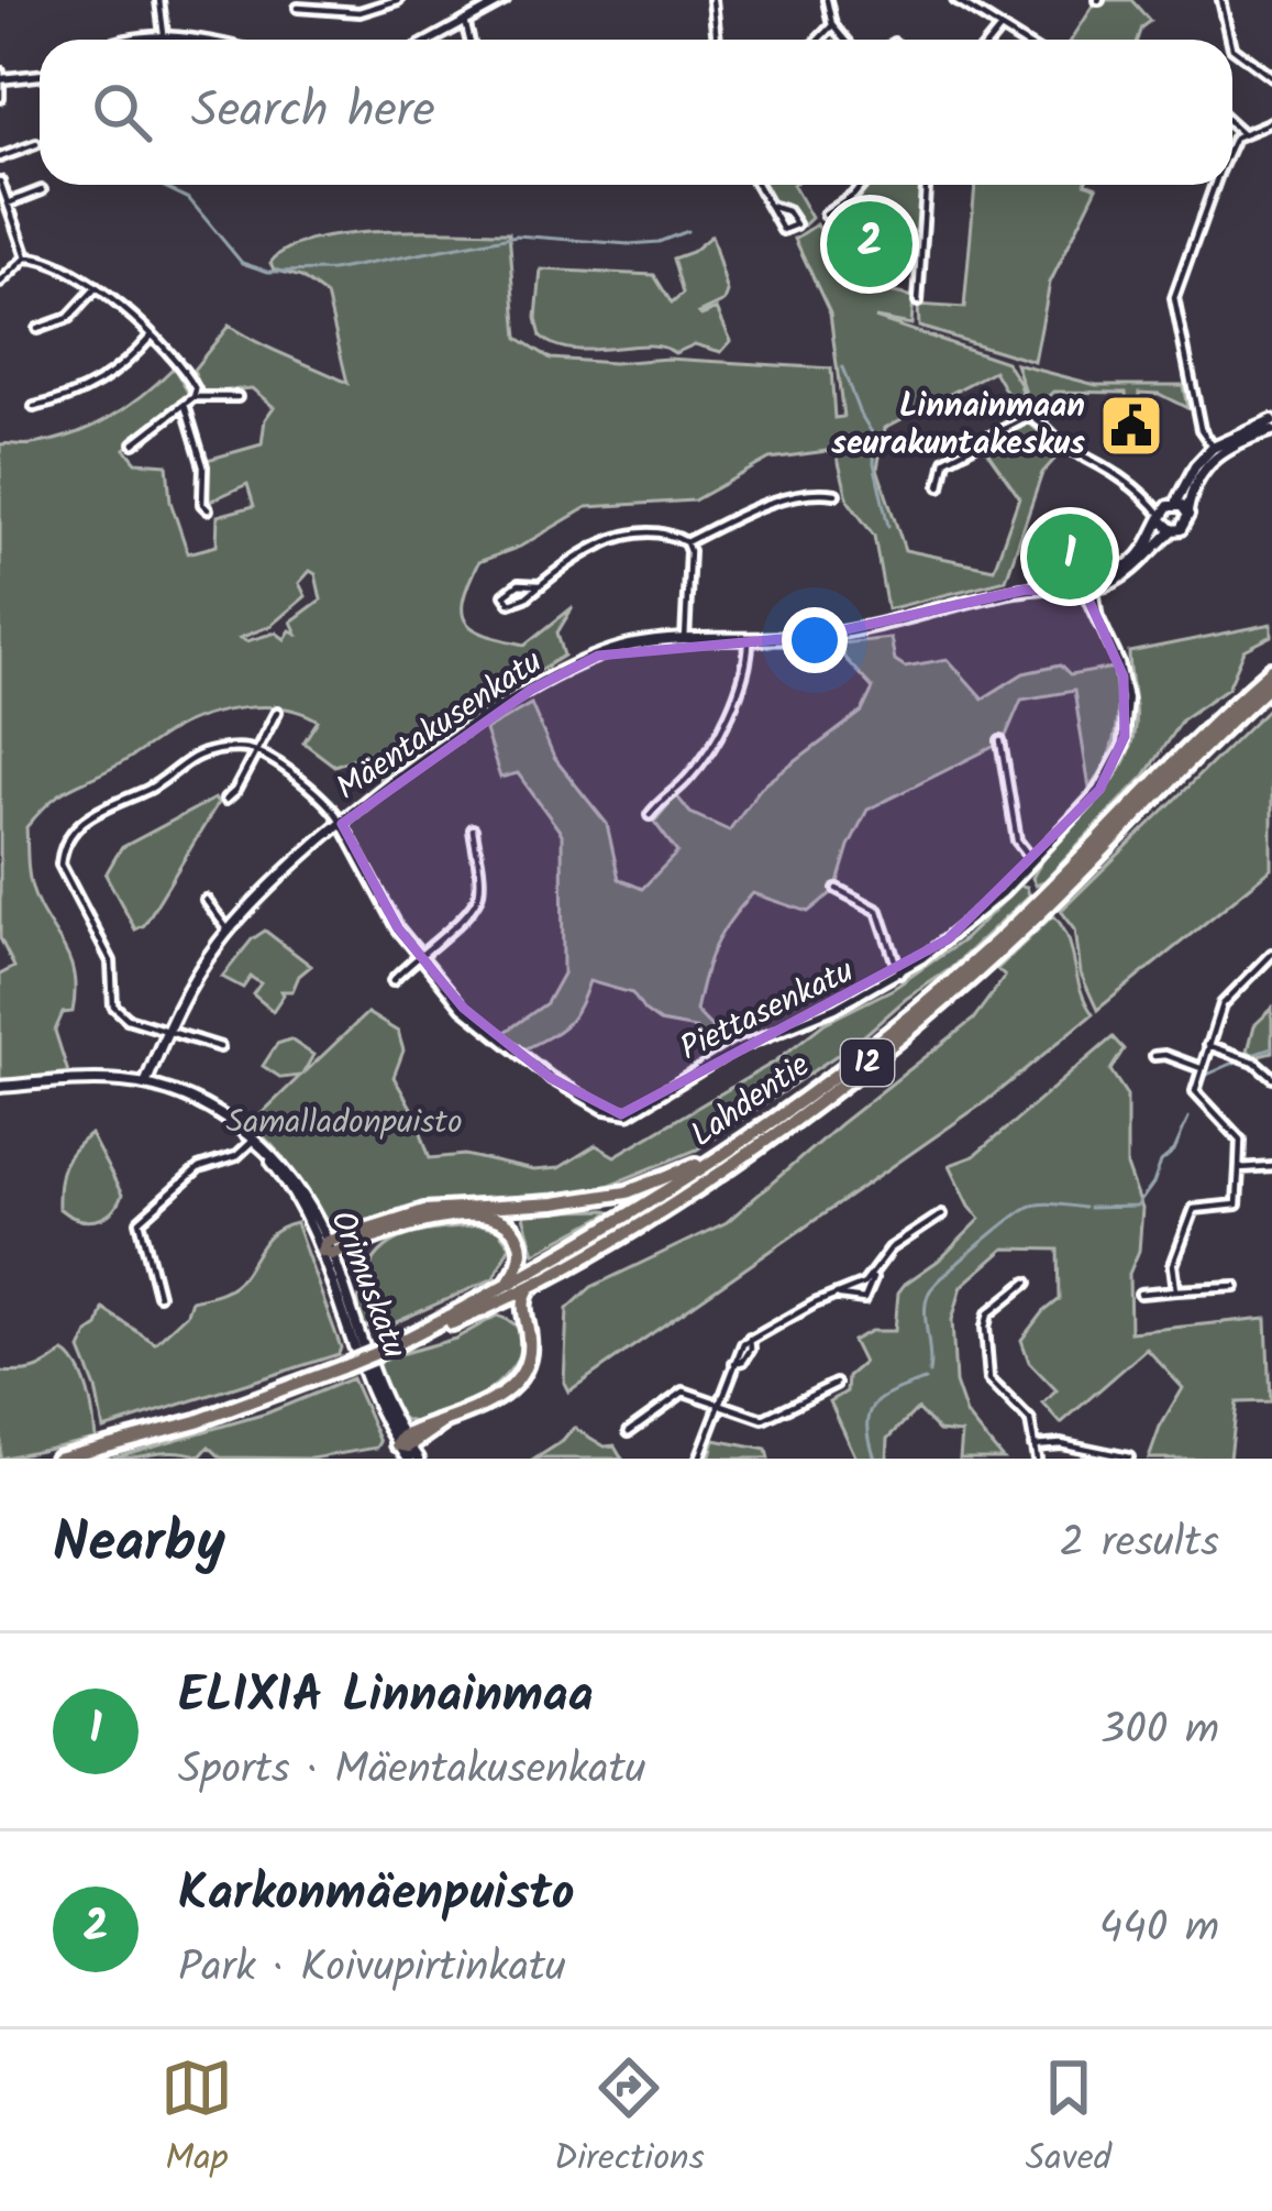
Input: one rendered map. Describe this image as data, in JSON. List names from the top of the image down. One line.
{"streets":{"highway":["12","Lahdentie"],"main road":["Mäentakusenkatu","Orimuskatu"],"street":["Piettasenkatu"]},"crossings":[["Mäentakusenkatu","Piettasenkatu"],["Mäentakusenkatu","Orimuskatu"]],"parks":["Samalladonpuisto"],"places":{"public building":["Linnainmaan seurakuntakeskus"]},"page":{"search":"Search here","pins":["2","1"],"heading":["Nearby","2 results"],"list":[{"mark":"1","name":"ELIXIA Linnainmaa","note":"Sports · Mäentakusenkatu","value":"300 m"},{"mark":"2","name":"Karkonmäenpuisto","note":"Park · Koivupirtinkatu","value":"440 m"}],"nav":["Map","Directions","Saved"]}}
